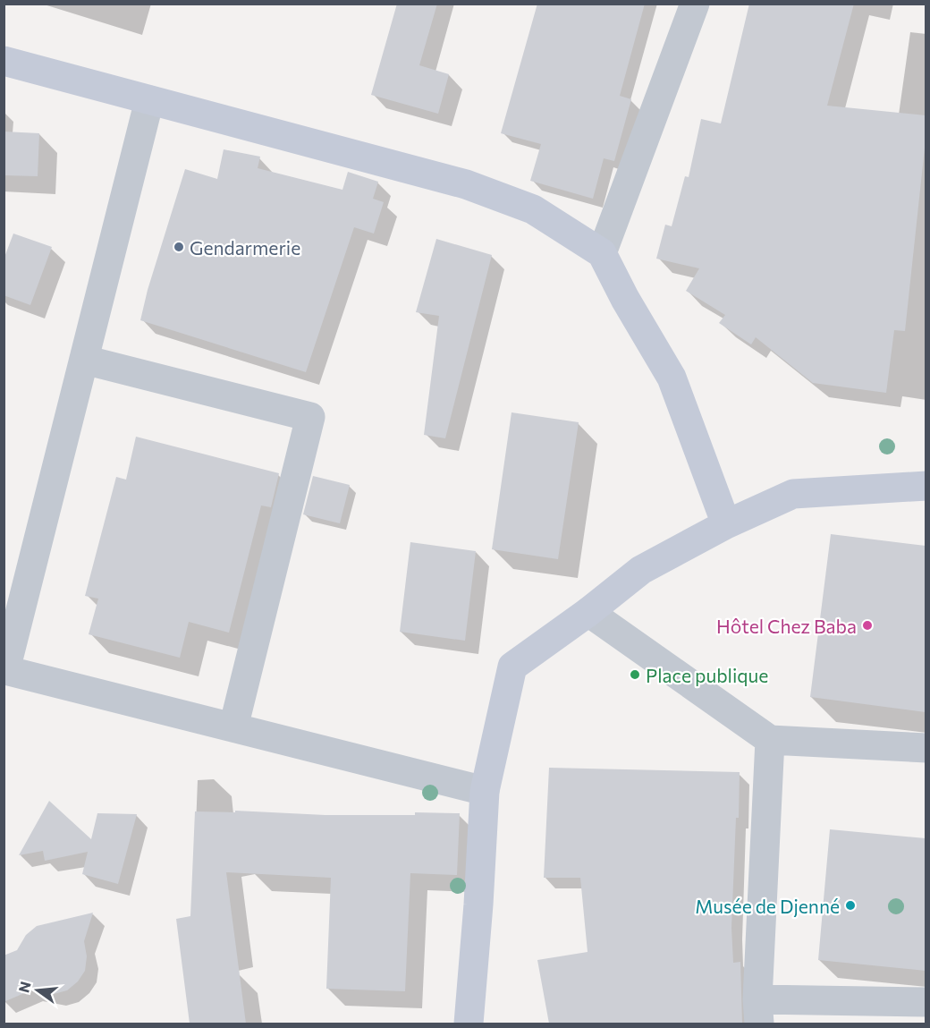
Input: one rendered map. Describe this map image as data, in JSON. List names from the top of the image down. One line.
{"places":["Gendarmerie","Hôtel Chez Baba","Place publique","Musée de Djenné"],"north":"left"}
